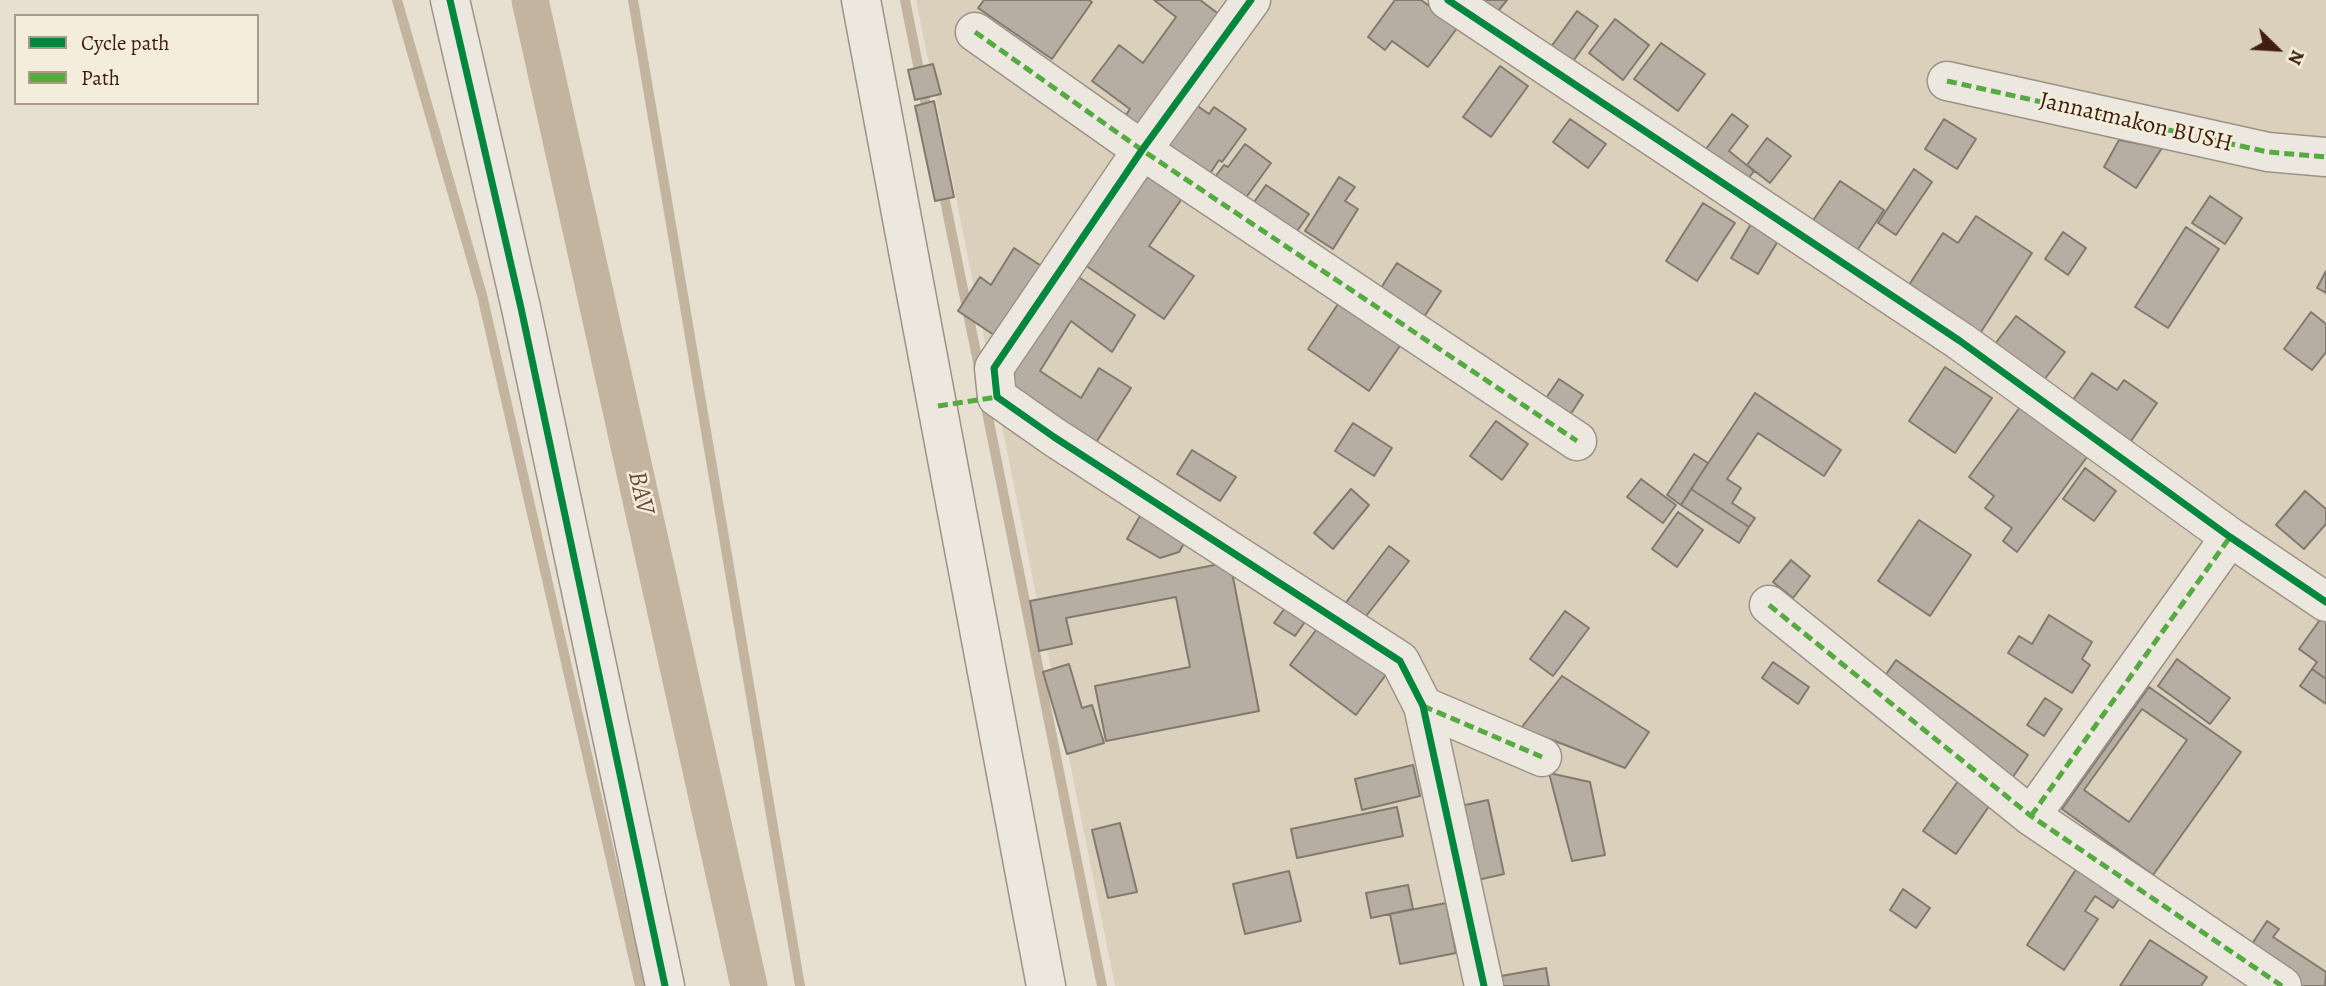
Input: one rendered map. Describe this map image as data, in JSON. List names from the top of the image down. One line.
{"streets":{"street":["Jannatmakon BUSH"]},"water":["BAV"],"legend":["Cycle path","Path"],"north":"bottom right"}
